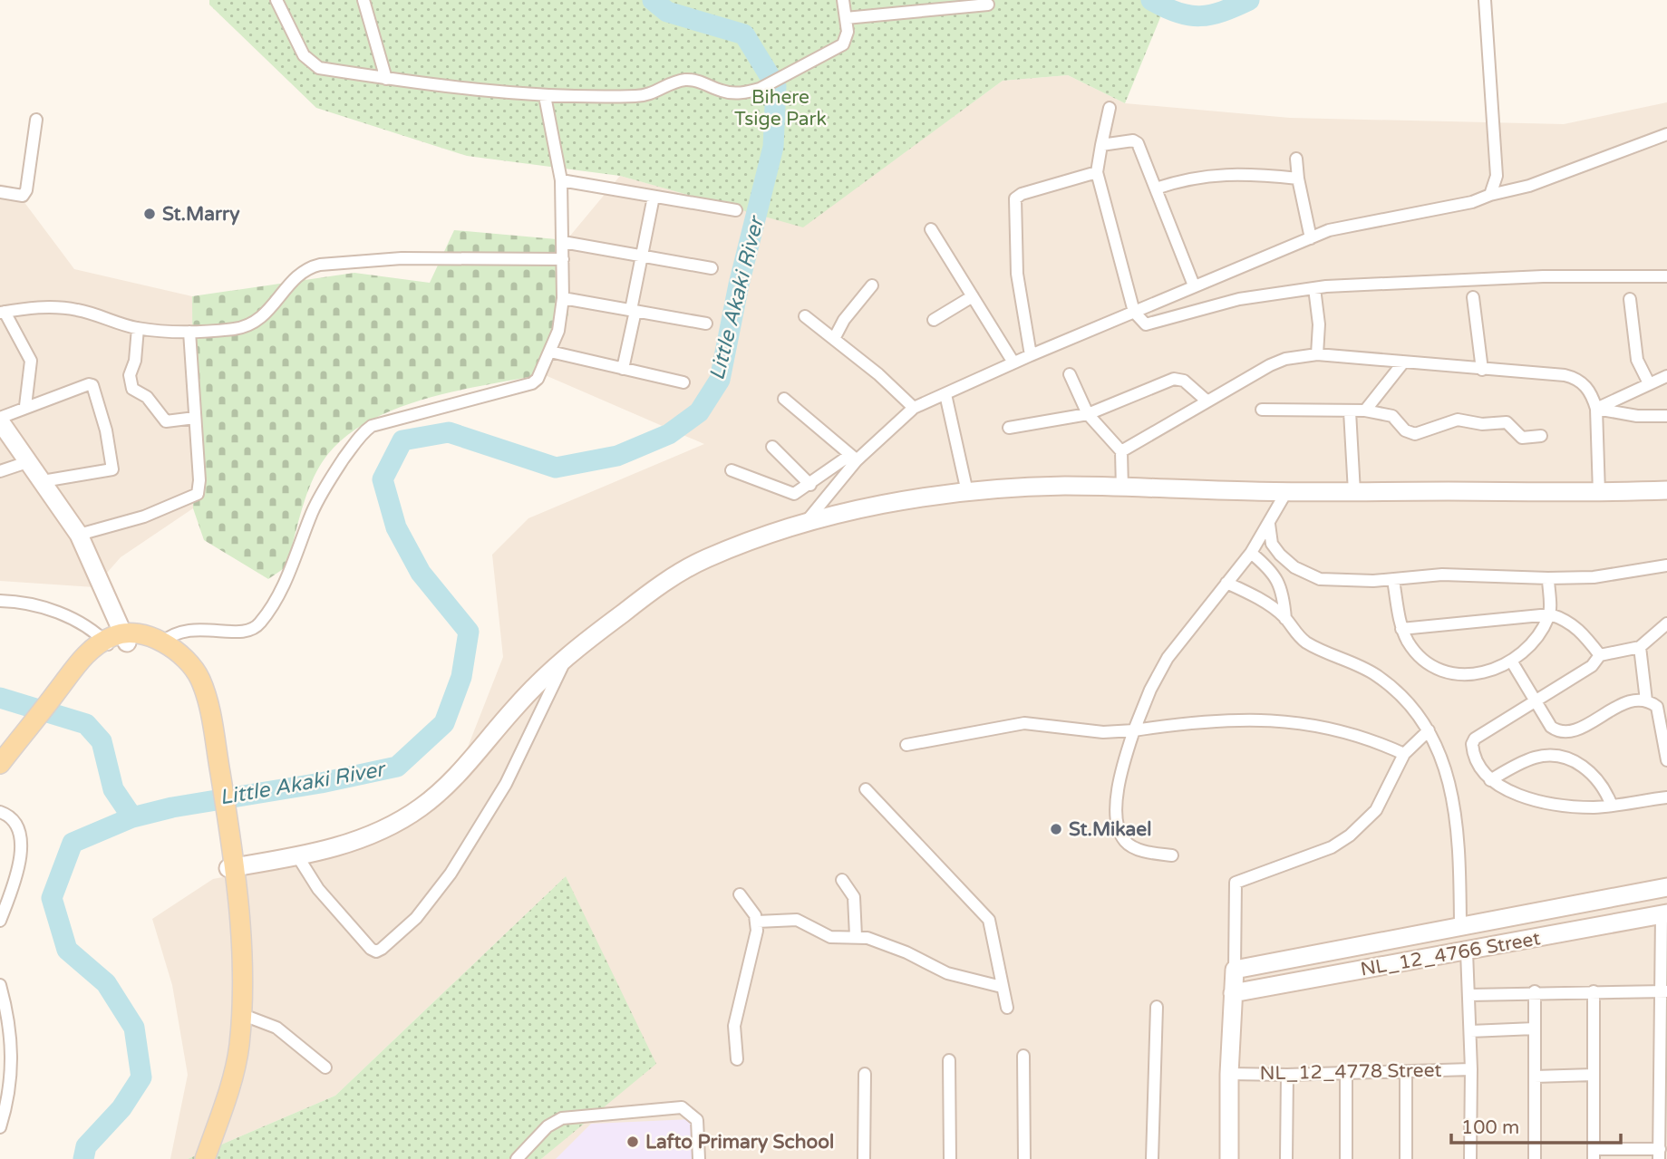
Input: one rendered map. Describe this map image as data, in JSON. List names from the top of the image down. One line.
{"streets":{"street":["NL_12_4766 Street","NL_12_4778 Street"]},"water":["Little Akaki River"],"parks":["Bihere Tsige Park"],"places":["St.Marry","St.Mikael","Lafto Primary School"],"scale_bar":"100 m"}
